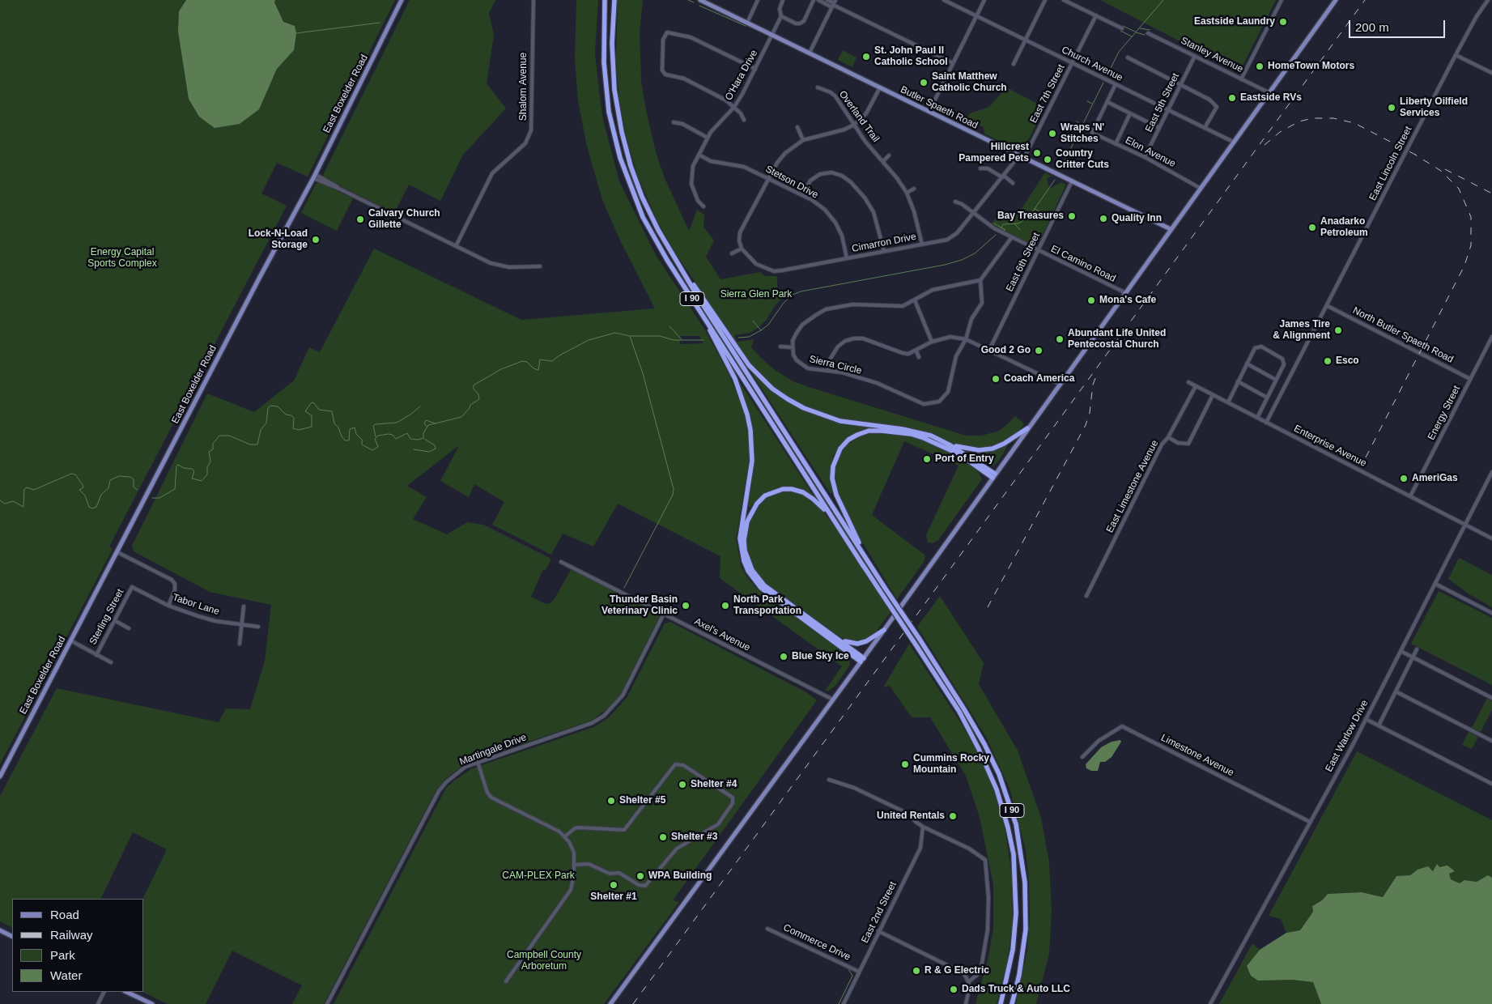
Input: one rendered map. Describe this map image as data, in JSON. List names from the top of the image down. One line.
{"streets":{"highway":["I 90"],"main road":["East Boxelder Road","Butler Spaeth Road"],"street":["Stanley Avenue","Church Avenue","O'Hara Drive","Shalom Avenue","East 7th Street","East 5th Street","Overland Trail","Elon Avenue","East Lincoln Street","Stetson Drive","Cimarron Drive","East 6th Street","El Camino Road","North Butler Spaeth Road","Sierra Circle","Energy Street","Enterprise Avenue","East Limestone Avenue","Tabor Lane","Sterling Street","Axel's Avenue","East Warlow Drive","Martingale Drive","Limestone Avenue","East 2nd Street","Commerce Drive"]},"crossings":[["Stanley Avenue","East 5th Street"],["Church Avenue","East 7th Street"],["Church Avenue","East 5th Street"],["O'Hara Drive","Butler Spaeth Road"],["O'Hara Drive","Stetson Drive"],["East 7th Street","Butler Spaeth Road"],["East 5th Street","Elon Avenue"],["Butler Spaeth Road","Cimarron Drive"],["Butler Spaeth Road","East 6th Street"],["Overland Trail","Cimarron Drive"],["East Lincoln Street","North Butler Spaeth Road"],["East Lincoln Street","Enterprise Avenue"],["Stetson Drive","Cimarron Drive"],["Cimarron Drive","El Camino Road"],["East 6th Street","El Camino Road"],["North Butler Spaeth Road","Energy Street"],["Energy Street","Enterprise Avenue"],["Enterprise Avenue","East Limestone Avenue"],["Enterprise Avenue","East Warlow Drive"],["Tabor Lane","Sterling Street"],["Axel's Avenue","Martingale Drive"],["East Warlow Drive","Limestone Avenue"],["East 2nd Street","Commerce Drive"]],"parks":["Energy Capital Sports Complex","Sierra Glen Park","CAM-PLEX Park","Campbell County Arboretum"],"places":["Eastside Laundry","St. John Paul II Catholic School","HomeTown Motors","Saint Matthew Catholic Church","Eastside RVs","Liberty Oilfield Services","Wraps 'N' Stitches","Hillcrest Pampered Pets","Country Critter Cuts","Bay Treasures","Quality Inn","Calvary Church Gillette","Anadarko Petroleum","Lock-N-Load Storage","Mona's Cafe","James Tire & Alignment","Abundant Life United Pentecostal Church","Good 2 Go","Esco","Coach America","Port of Entry","AmeriGas","Thunder Basin Veterinary Clinic","North Park Transportation","Blue Sky Ice","Cummins Rocky Mountain","Shelter #4","Shelter #5","United Rentals","Shelter #3","WPA Building","Shelter #1","R & G Electric","Dads Truck & Auto LLC"],"legend":["Road","Railway","Park","Water"],"scale_bar":"200 m"}
